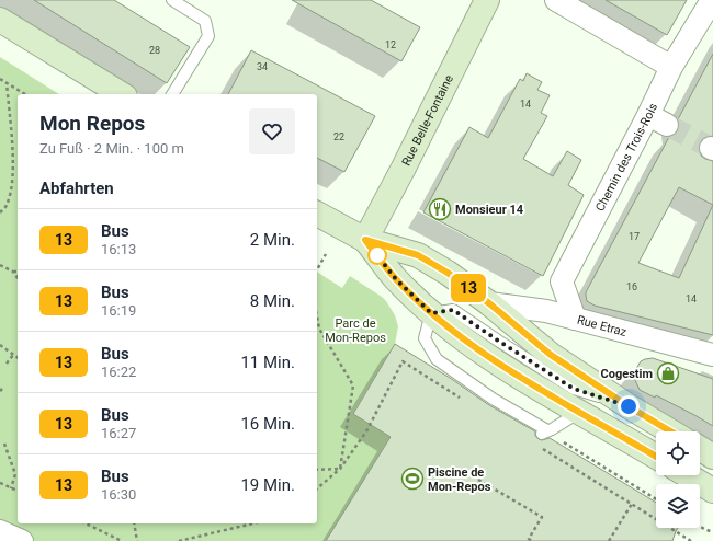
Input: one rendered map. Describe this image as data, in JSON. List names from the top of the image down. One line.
{"streets":{"main road":["Rue Belle-Fontaine"],"street":["Chemin des Trois-Rois","Rue Etraz"]},"crossings":[["Chemin des Trois-Rois","Rue Etraz"]],"parks":["Parc de Mon-Repos"],"places":{"restaurant":["Monsieur 14"],"shop":["Cogestim"],"sports":["Piscine de Mon-Repos"]},"lines":["bus line 13"],"house_numbers":["12","28","34","14","22","17","16","14"],"page":{"on_map":"13","heading":[["Mon Repos","Zu Fuß · 2 Min. · 100 m"],"Abfahrten"],"list":[{"mark":"13","name":"Bus","note":"16:13","value":"2 Min."},{"mark":"13","name":"Bus","note":"16:19","value":"8 Min."},{"mark":"13","name":"Bus","note":"16:22","value":"11 Min."},{"mark":"13","name":"Bus","note":"16:27","value":"16 Min."},{"mark":"13","name":"Bus","note":"16:30","value":"19 Min."}]}}
